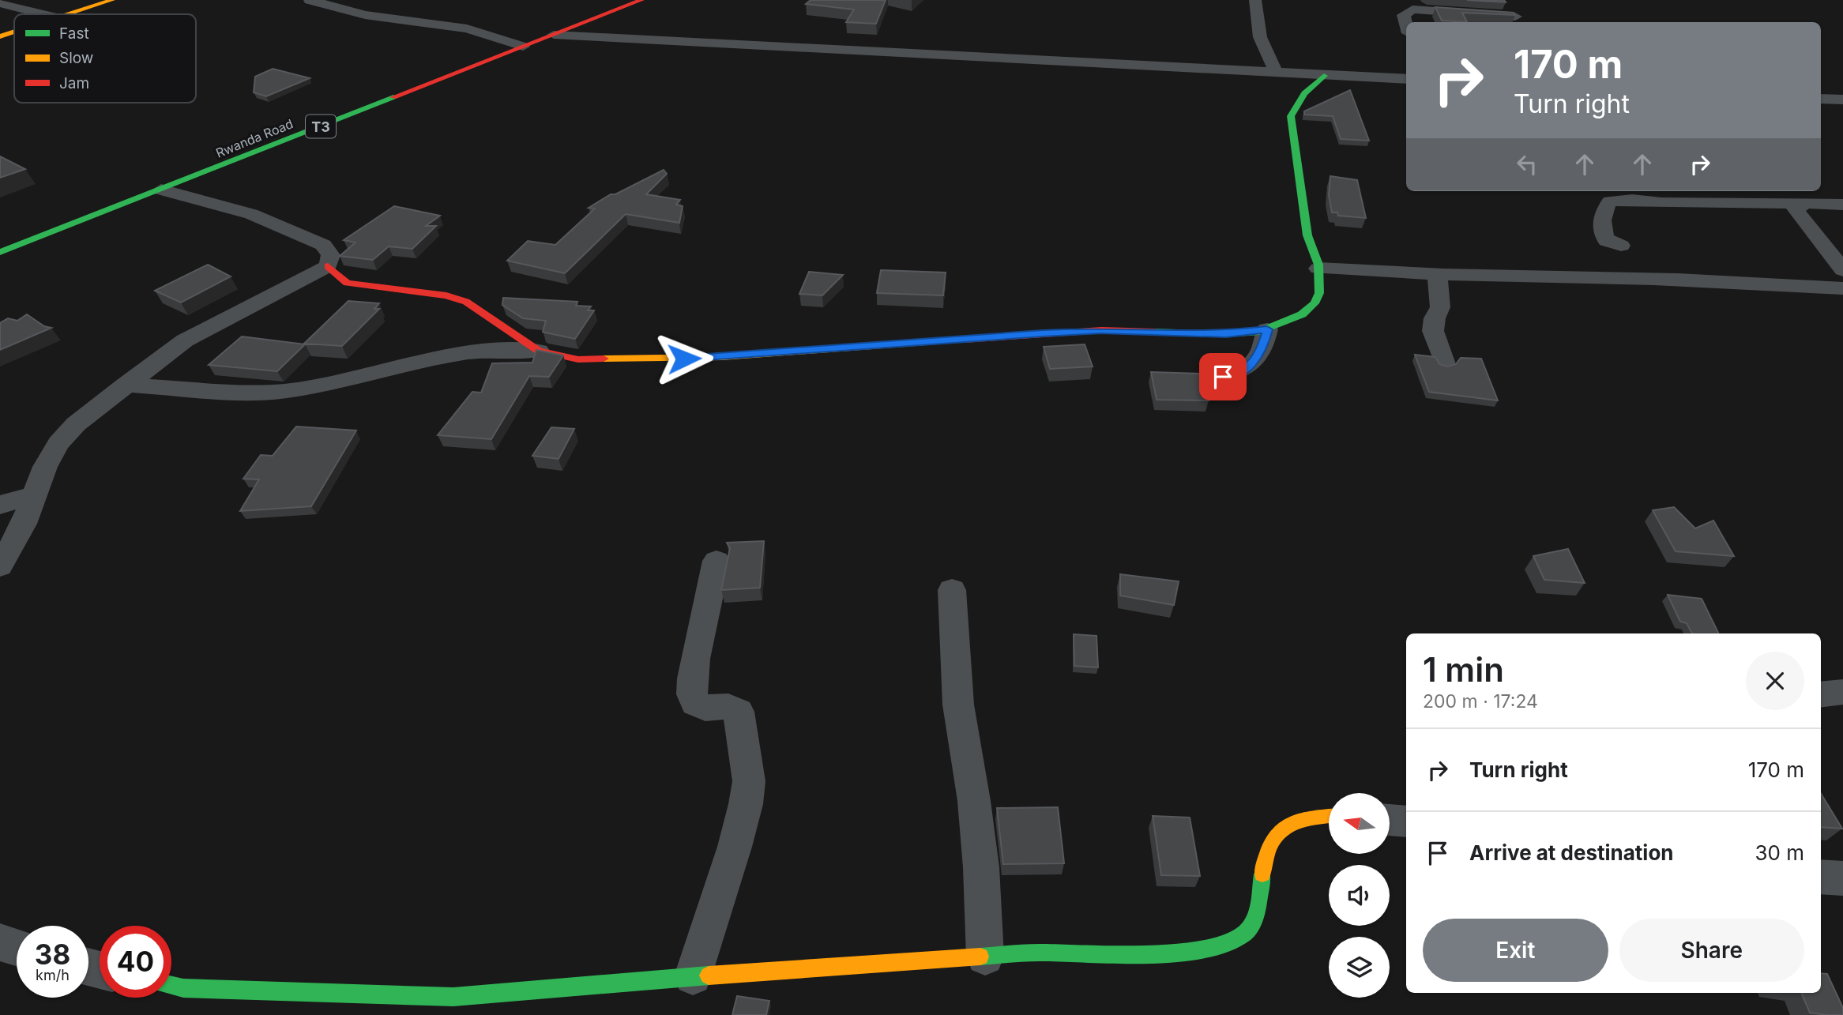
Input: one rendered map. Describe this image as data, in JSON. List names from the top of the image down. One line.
{"streets":{"main road":["T3","Rwanda Road"]},"legend":["Fast","Slow","Jam"],"north":"left","page":{"turn":["170 m","Turn right"],"heading":["1 min","200 m · 17:24"],"list":[{"name":"Turn right","value":"170 m"},{"name":"Arrive at destination","value":"30 m"}],"buttons":["Exit","Share"],"speed":"38 km/h","limit":"40"}}
